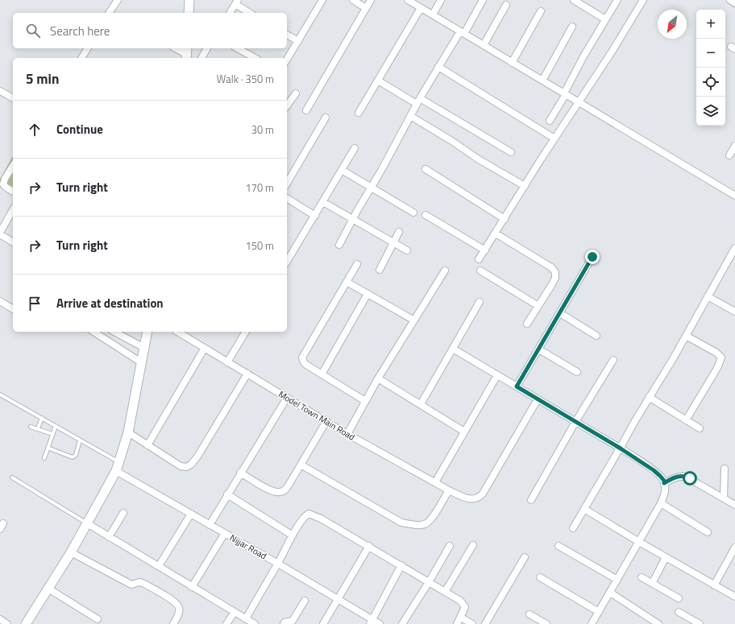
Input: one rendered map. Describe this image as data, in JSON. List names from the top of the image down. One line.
{"streets":{"street":["Model Town Main Road","Nijjar Road"]},"north":"bottom left","page":{"map_buttons":["+","−"],"search":"Search here","heading":["5 min","Walk · 350 m"],"list":[["Continue","30 m"],["Turn right","170 m"],["Turn right","150 m"],"Arrive at destination"]}}
